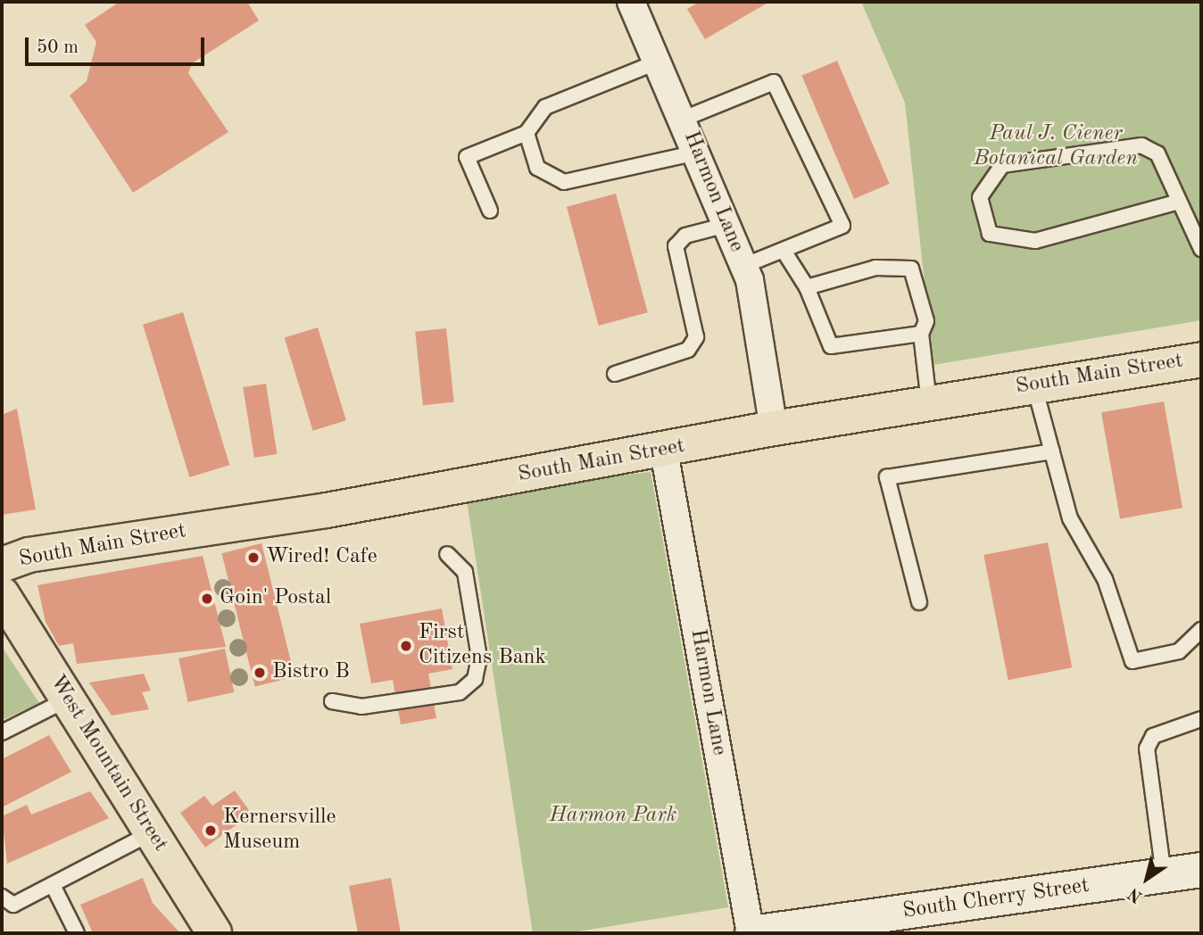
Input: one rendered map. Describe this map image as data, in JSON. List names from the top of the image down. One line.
{"streets":{"main road":["South Main Street","West Mountain Street","South Cherry Street"],"street":["Harmon Lane"]},"crossings":[["Harmon Lane","South Main Street"],["Harmon Lane","South Cherry Street"]],"parks":["Paul J. Ciener Botanical Garden","Harmon Park"],"places":["Wired! Cafe","Goin' Postal","First Citizens Bank","Bistro B","Kernersville Museum"],"scale_bar":"50 m","north":"bottom left"}
